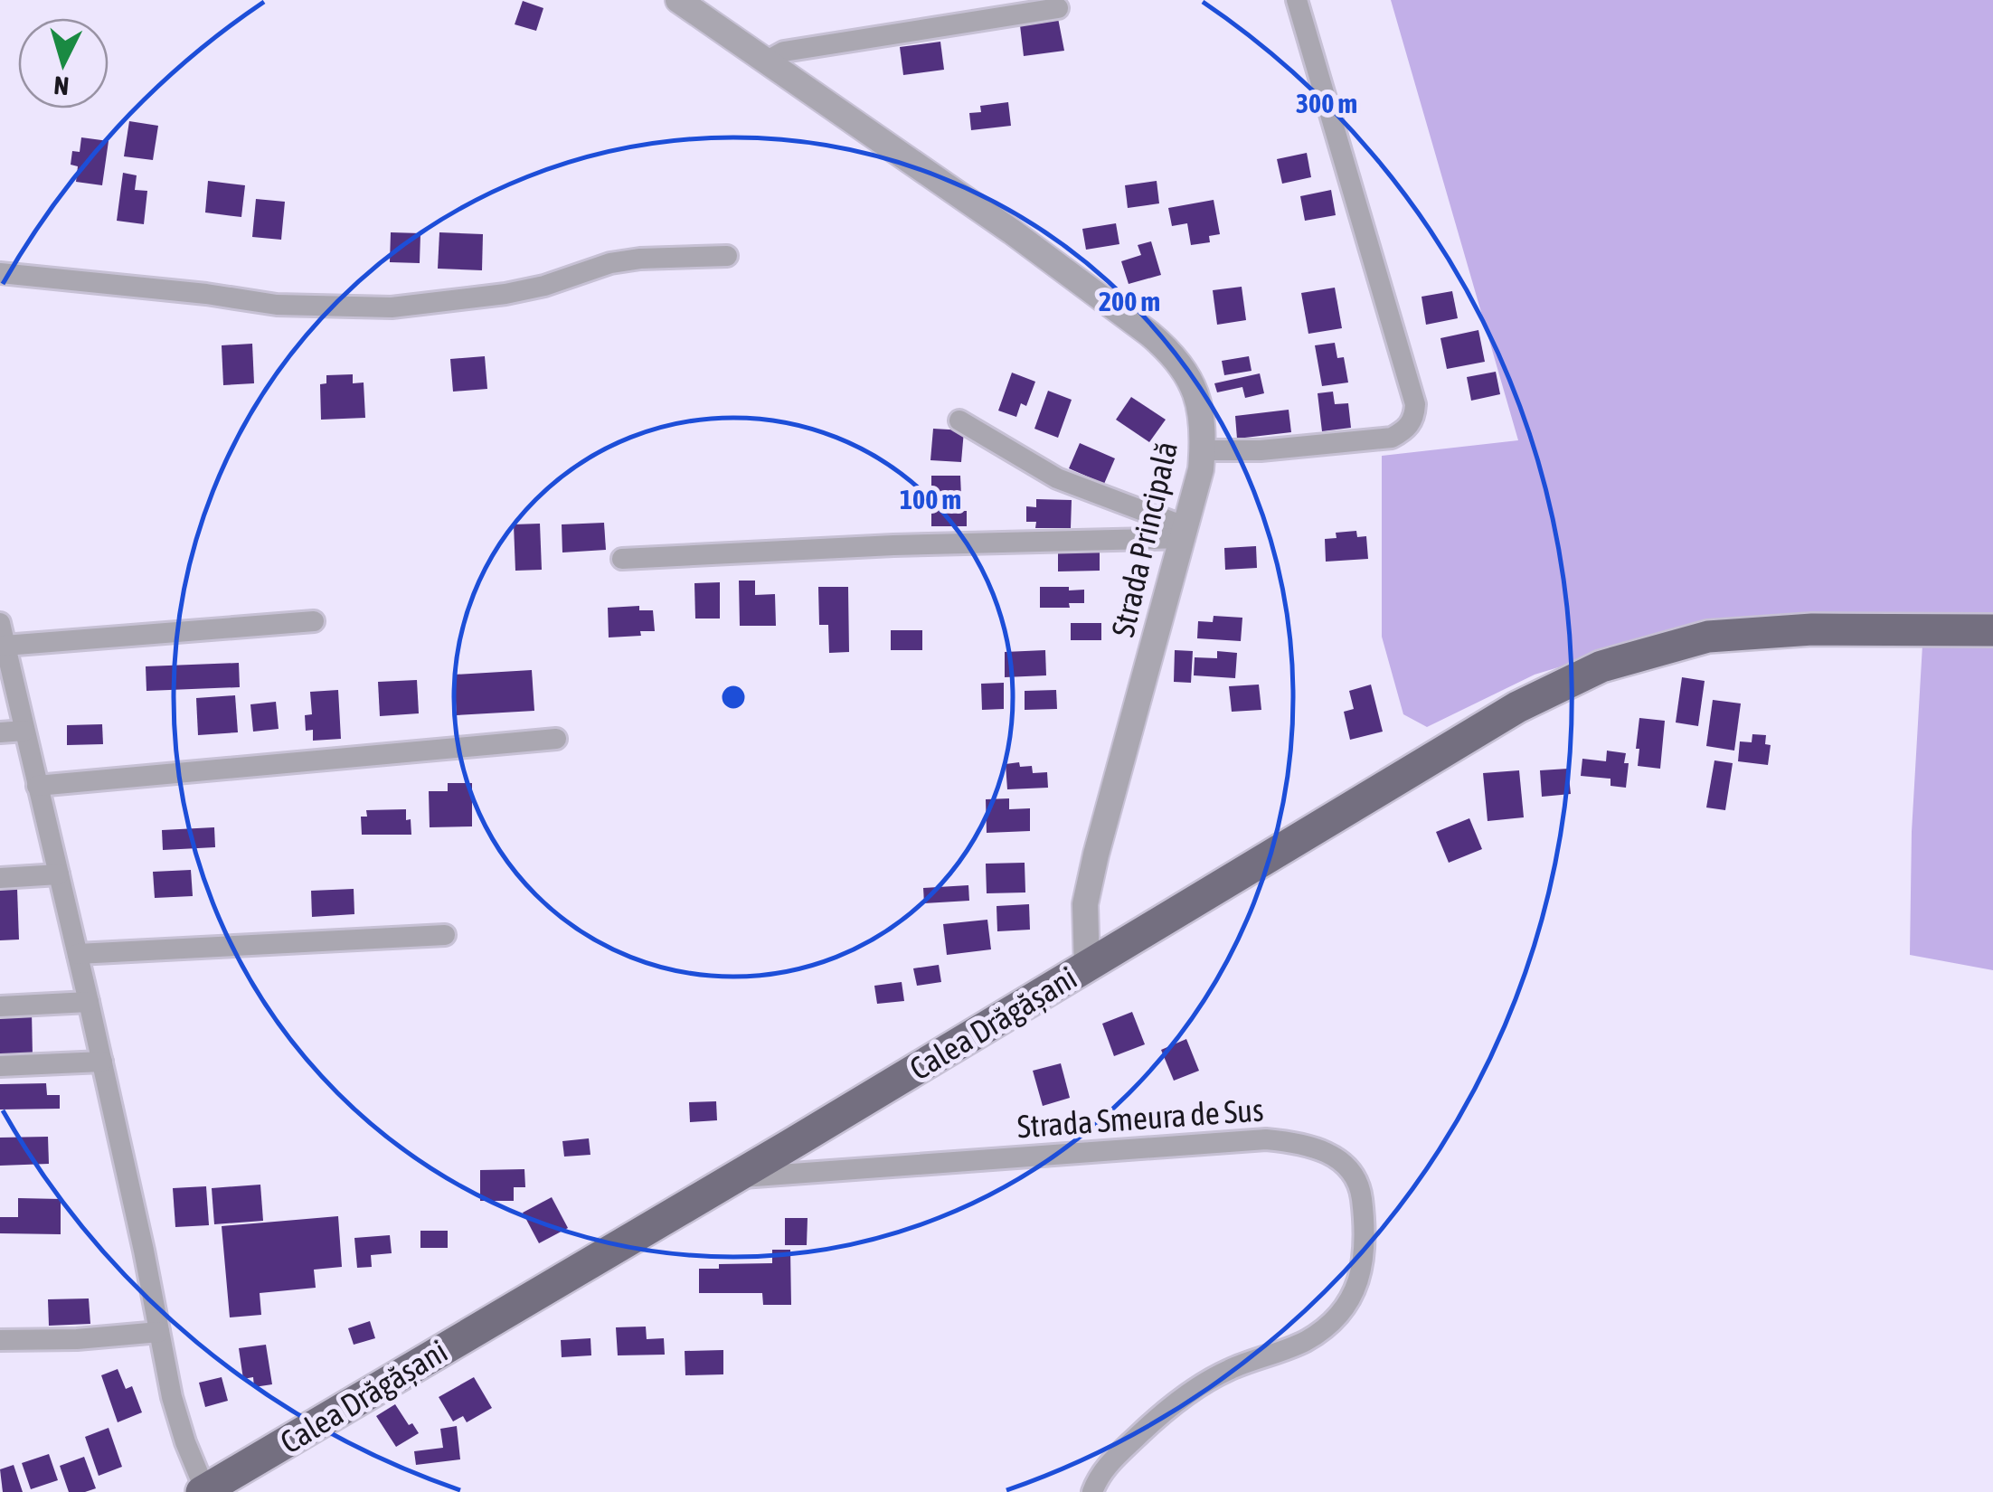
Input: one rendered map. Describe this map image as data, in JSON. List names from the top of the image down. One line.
{"streets":{"main road":["Calea Drăgășani"],"street":["Strada Principală","Strada Smeura de Sus"]},"crossings":[["Strada Principală","Calea Drăgășani"],["Calea Drăgășani","Strada Smeura de Sus"]],"north":"bottom","rings":["300 m","200 m","100 m"]}
